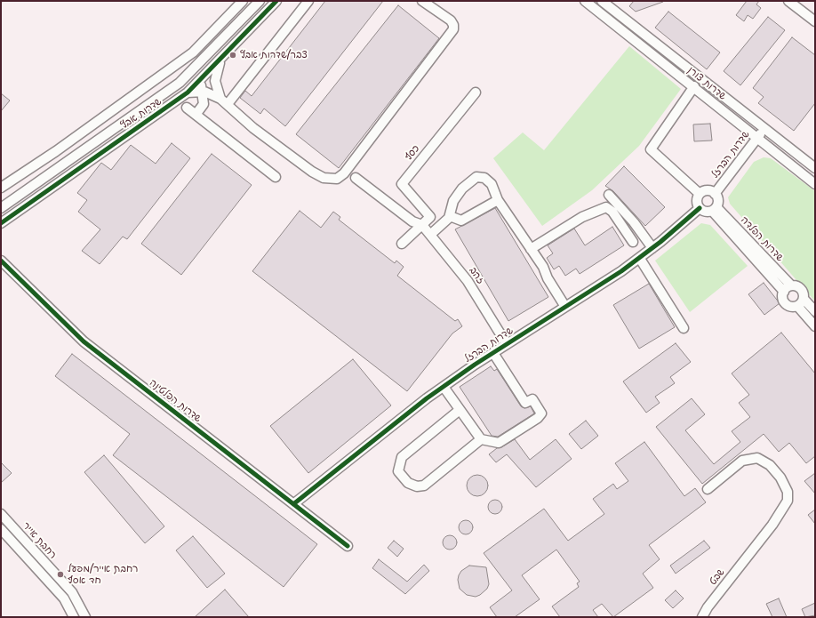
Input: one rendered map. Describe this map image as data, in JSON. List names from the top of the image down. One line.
{"streets":{"street":["שדרות צורן","שדרות אבץ","כסף","שדרות הברזל","שדרות הפלדה","זהב","שדרות הפלטינה","רחבת אייר","שבט"]},"crossings":[["שדרות צורן","שדרות הברזל"],["כסף","זהב"],["שדרות הברזל","שדרות הפלדה"],["שדרות הברזל","זהב"],["שדרות הברזל","שדרות הפלטינה"]],"places":["צבר/שדרות אבץ","רחבת אייר/מפעל חד אסף"]}
